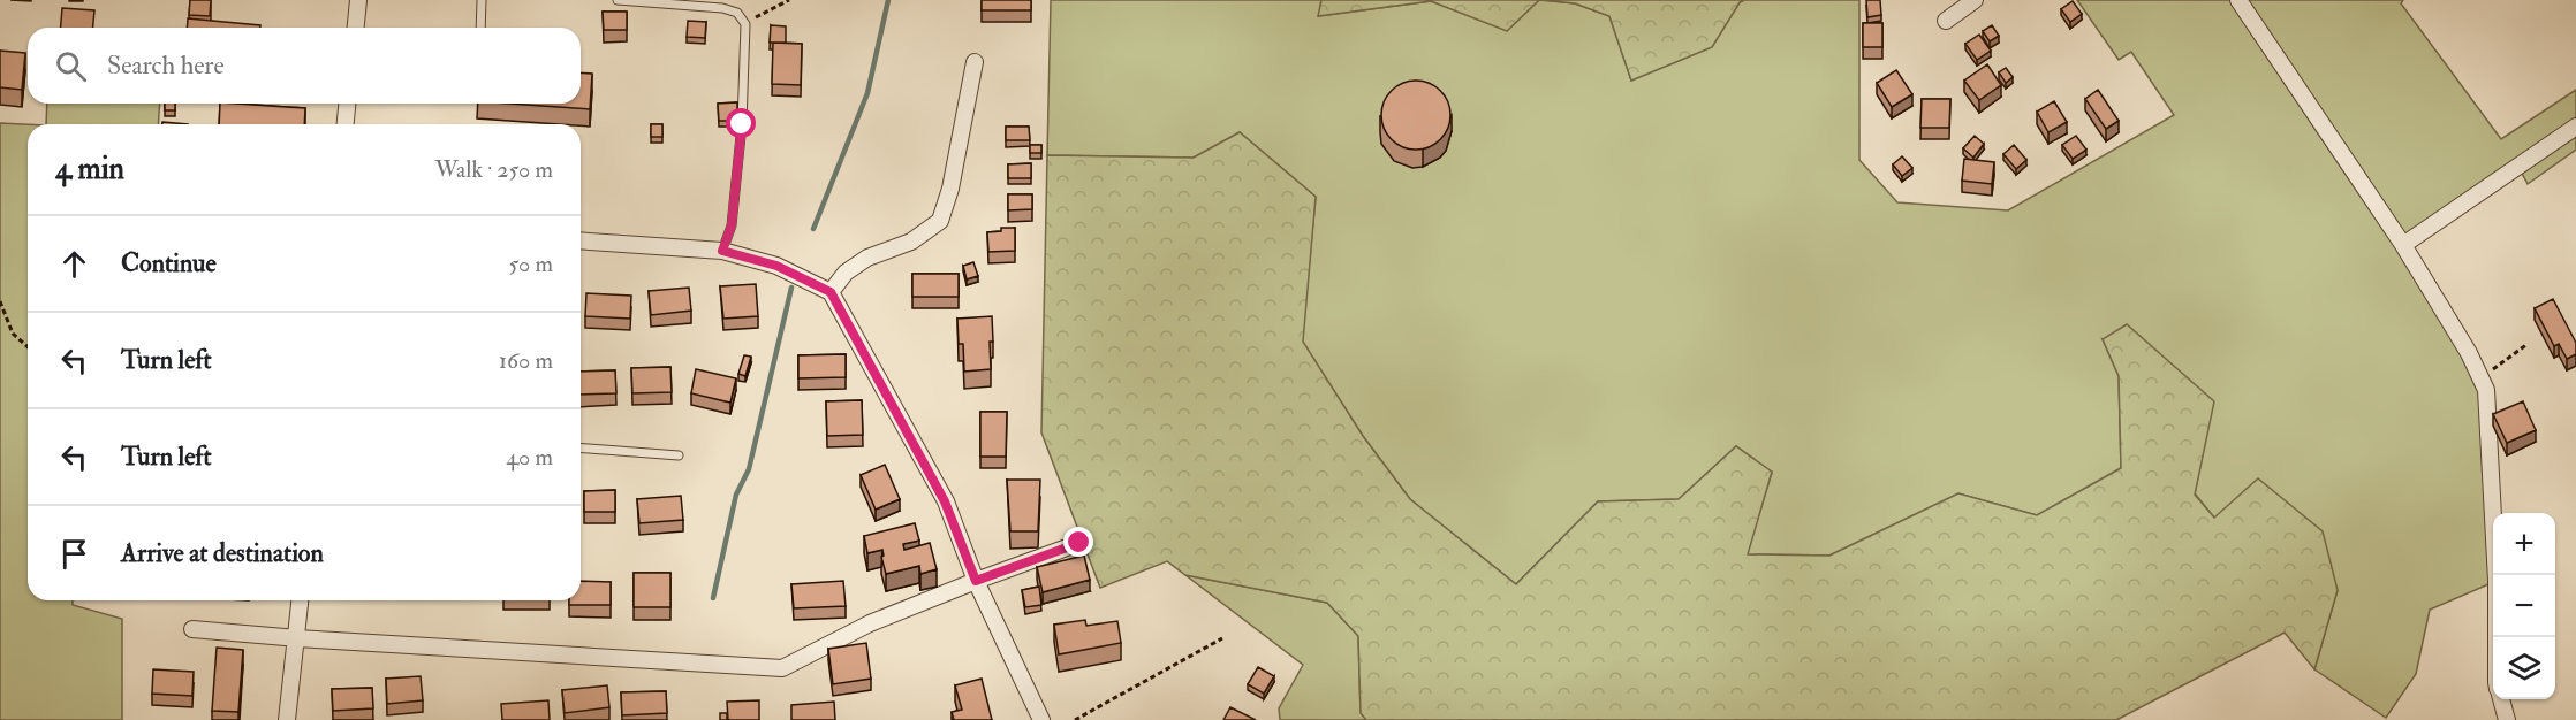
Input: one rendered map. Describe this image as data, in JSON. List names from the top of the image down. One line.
{"page":{"search":"Search here","heading":["4 min","Walk · 250 m"],"list":[["Continue","50 m"],["Turn left","160 m"],["Turn left","40 m"],"Arrive at destination"],"map_buttons":["+","−"]}}
